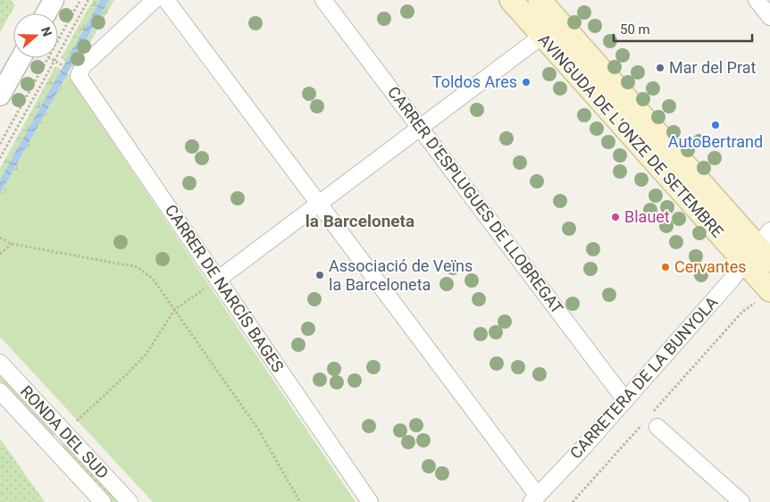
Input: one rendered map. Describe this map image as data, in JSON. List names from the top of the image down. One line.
{"streets":{"main road":["AVINGUDA DE L'ONZE DE SETEMBRE"],"street":["CARRER D'ESPLUGUES DE LLOBREGAT","CARRER DE NARCÍS BAGES","CARRETERA DE LA BUNYOLA","RONDA DEL SUD"]},"crossings":[["AVINGUDA DE L'ONZE DE SETEMBRE","CARRETERA DE LA BUNYOLA"],["CARRER D'ESPLUGUES DE LLOBREGAT","CARRETERA DE LA BUNYOLA"]],"districts":["la Barceloneta"],"places":["Mar del Prat","Toldos Ares","AutoBertrand","Blauet","Cervantes","Associació de Veïns la Barceloneta"],"scale_bar":"50 m","north":"right"}
